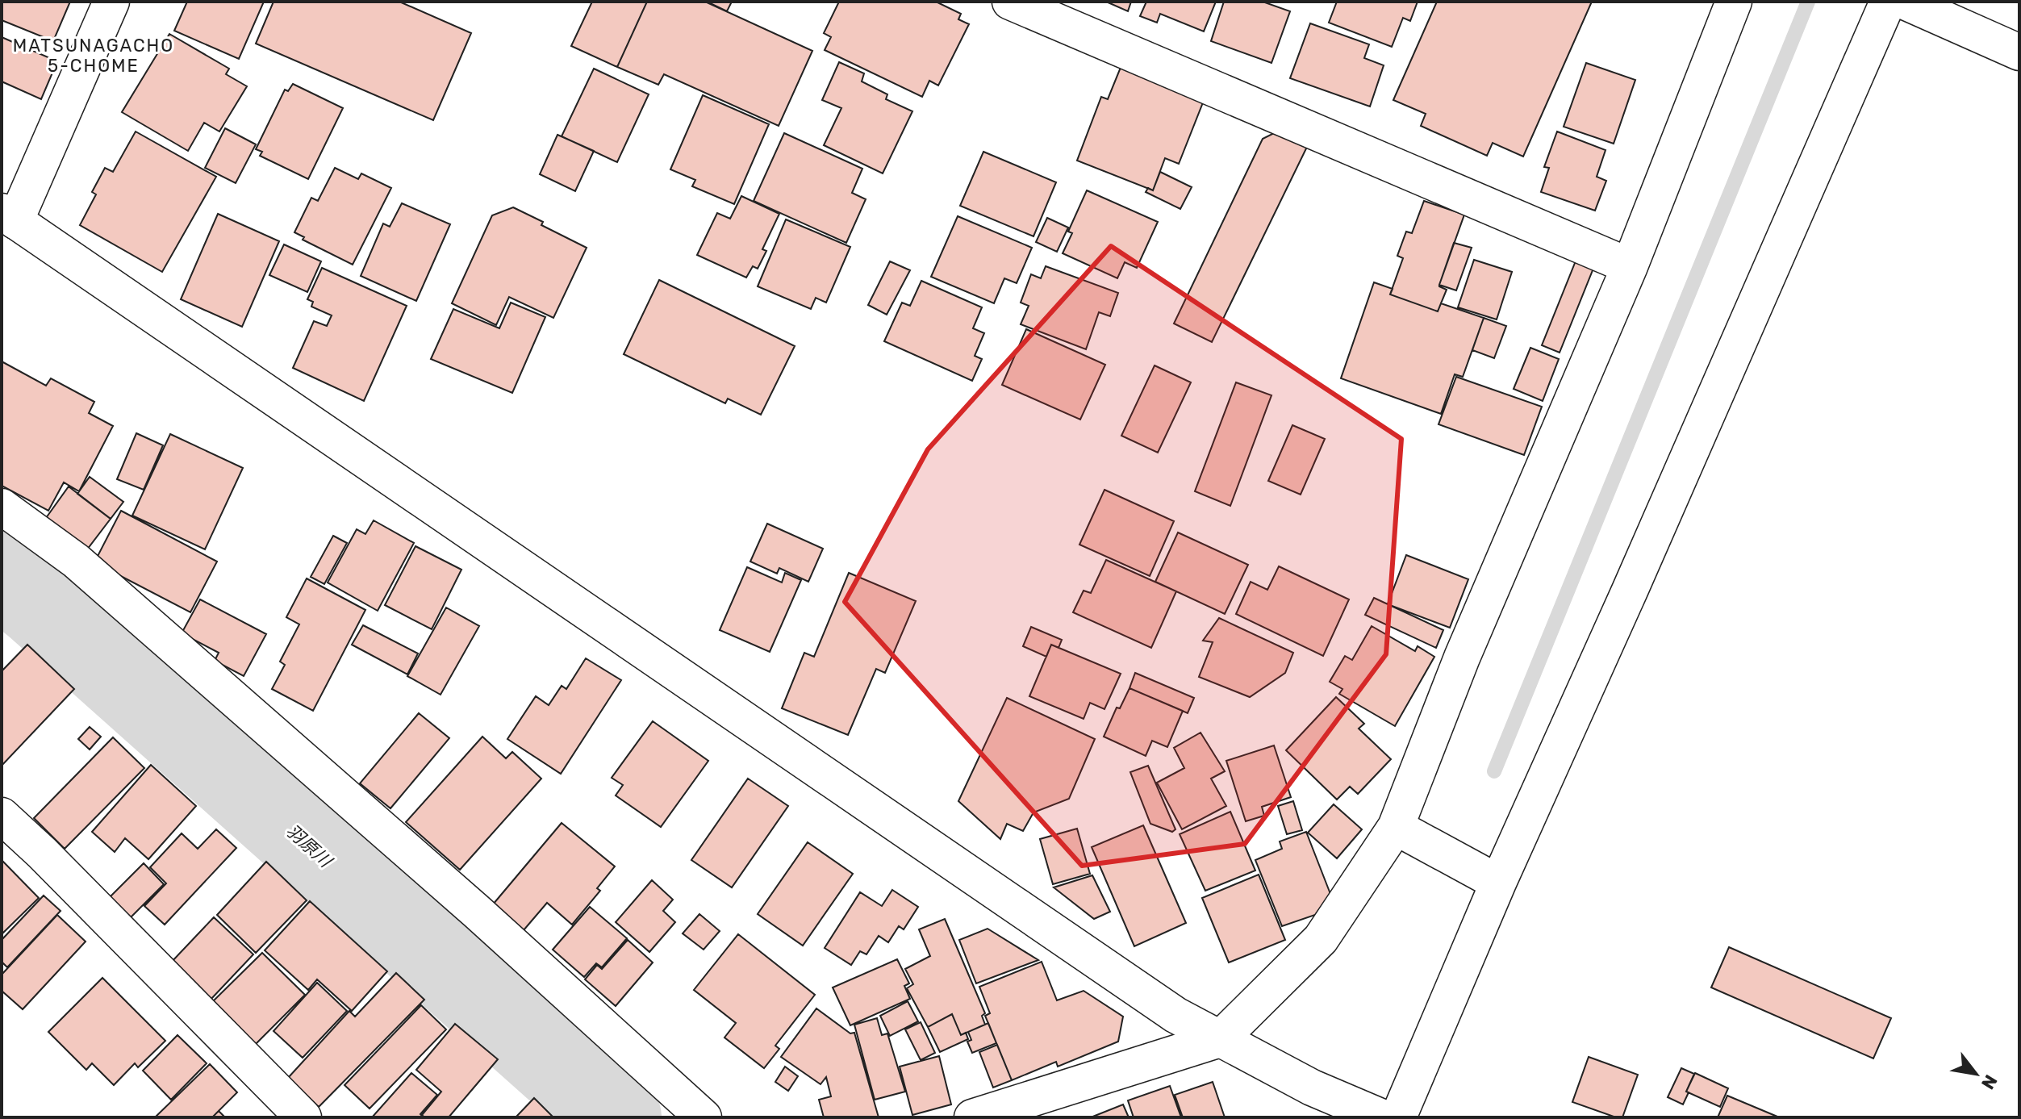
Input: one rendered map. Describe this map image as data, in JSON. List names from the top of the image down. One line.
{"districts":["MATSUNAGACHO 5-CHOME"],"water":["羽原川"],"north":"bottom right"}
